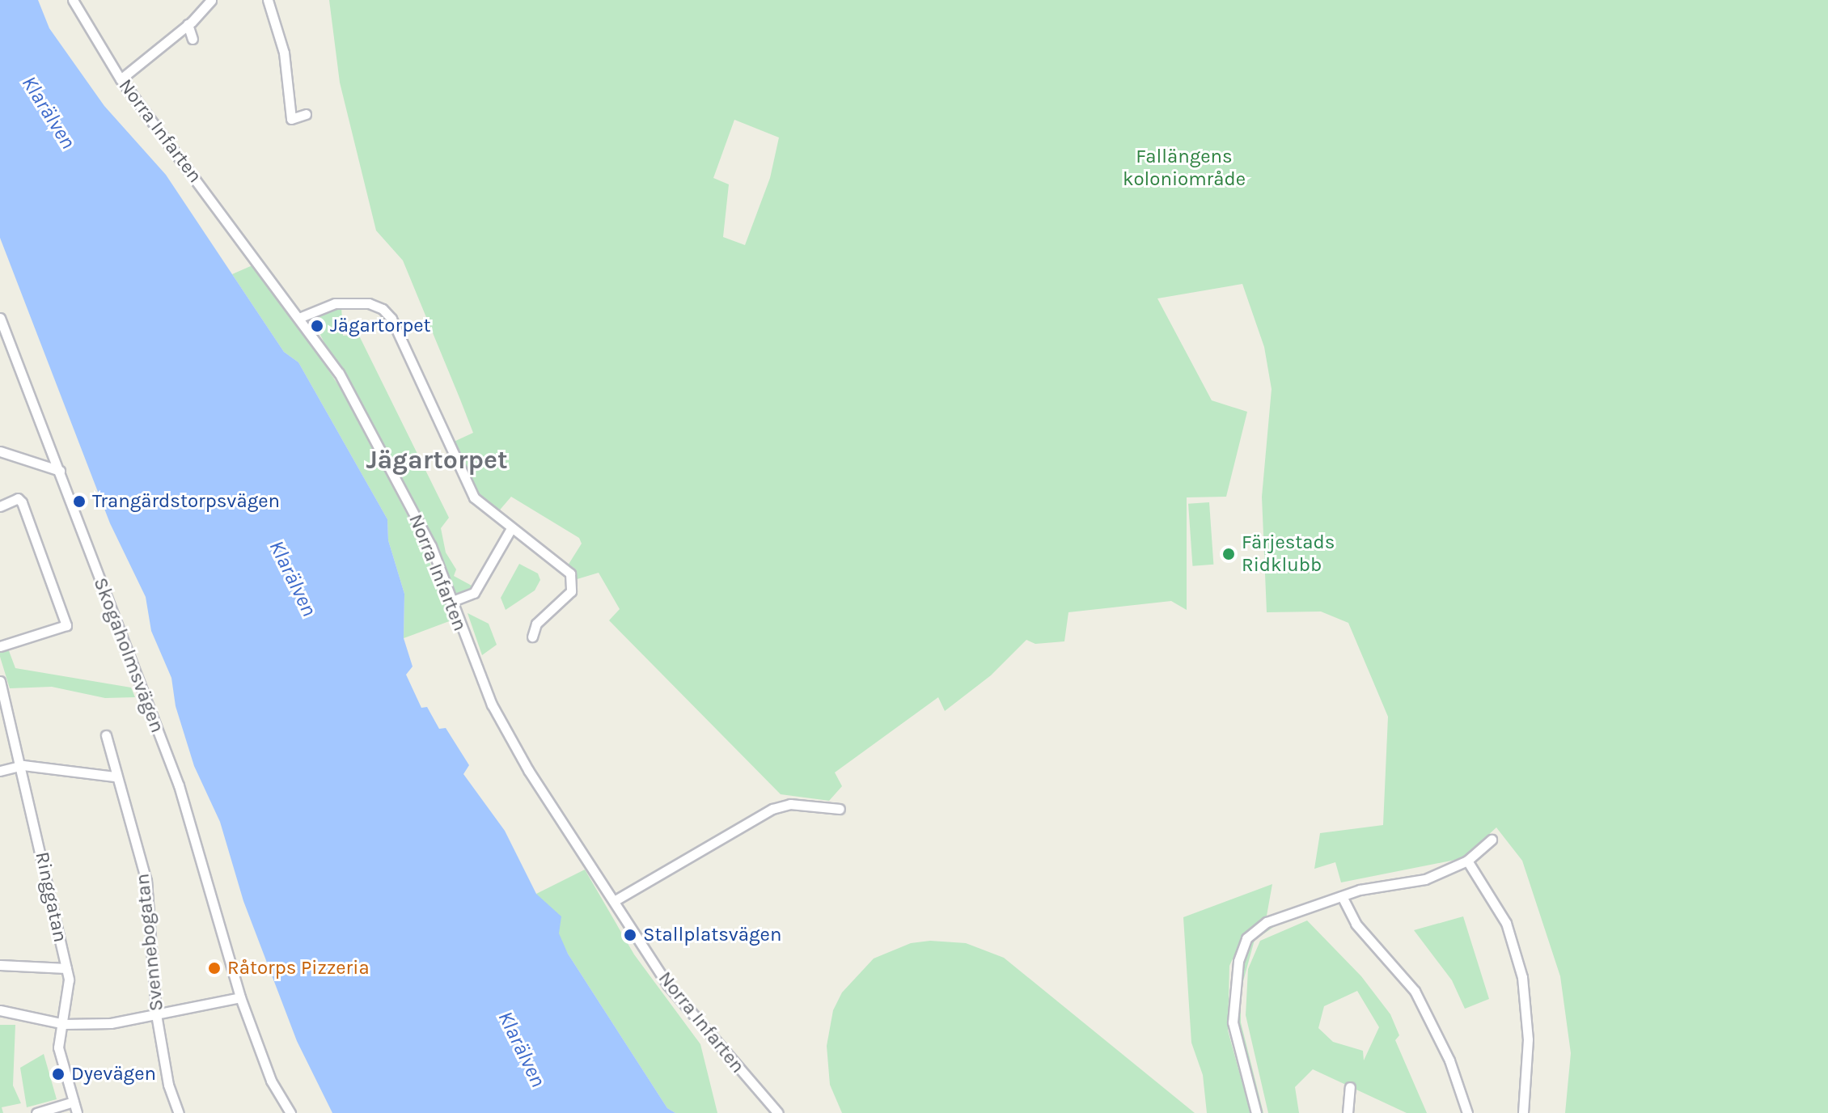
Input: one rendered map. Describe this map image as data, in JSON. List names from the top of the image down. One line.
{"streets":{"street":["Norra Infarten","Skogaholmsvägen","Ringgatan","Svennebogatan"]},"districts":["Jägartorpet"],"water":["Klarälven"],"parks":["Fallängens koloniområde"],"places":["Jägartorpet","Trangärdstorpsvägen","Färjestads Ridklubb","Stallplatsvägen","Råtorps Pizzeria","Dyevägen"]}
